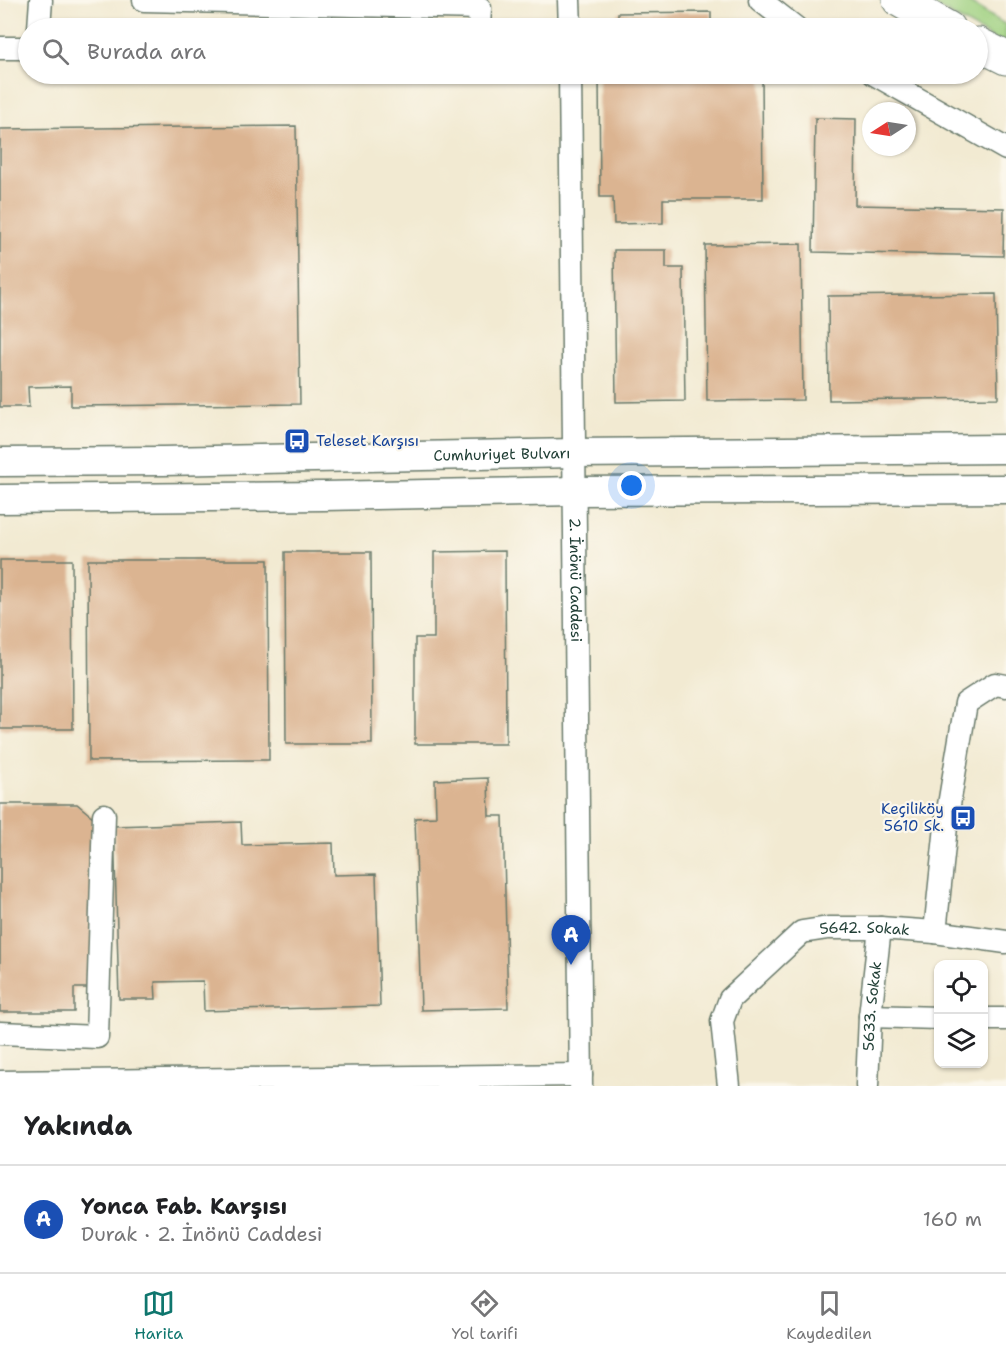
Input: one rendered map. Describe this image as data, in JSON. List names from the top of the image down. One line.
{"streets":{"main road":["Cumhuriyet Bulvarı"],"street":["2. İnönü Caddesi","5642. Sokak","5633. Sokak"]},"crossings":[["Cumhuriyet Bulvarı","2. İnönü Caddesi"],["5642. Sokak","5633. Sokak"]],"places":{"bus stop":["Teleset Karşısı","Keçiliköy 5610 Sk."]},"north":"left","page":{"search":"Burada ara","pins":"A","heading":"Yakında","list":[{"mark":"A","name":"Yonca Fab. Karşısı","note":"Durak · 2. İnönü Caddesi","value":"160 m"}],"nav":["Harita","Yol tarifi","Kaydedilen"]}}
